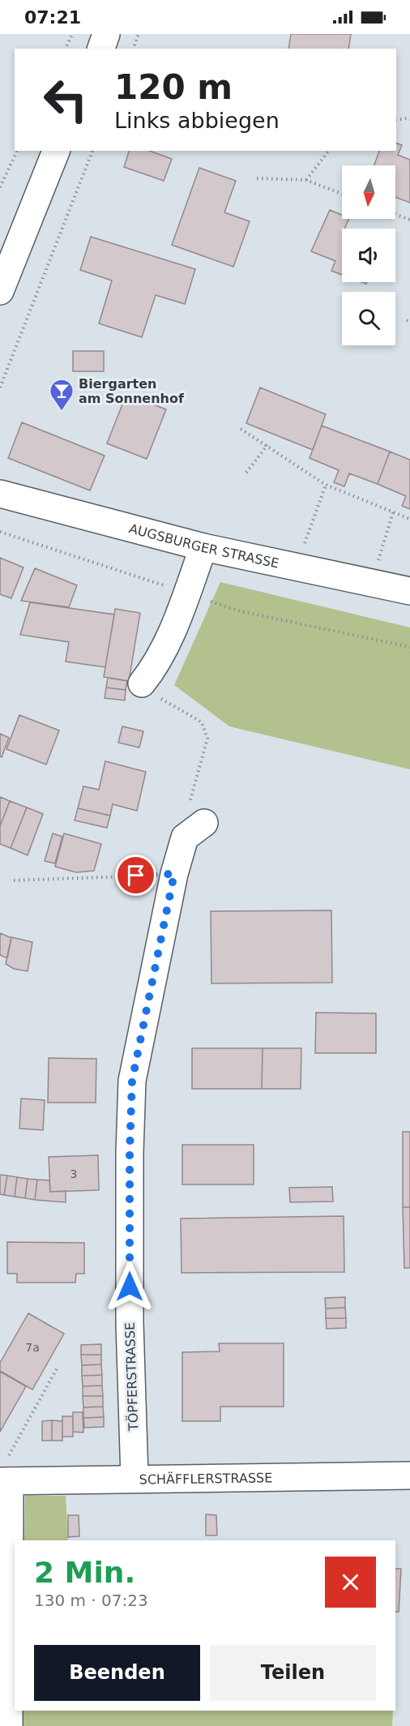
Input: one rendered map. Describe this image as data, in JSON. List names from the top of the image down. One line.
{"streets":{"street":["AUGSBURGER STRASSE","TÖPFERSTRASSE","SCHÄFFLERSTRASSE"]},"crossings":[["TÖPFERSTRASSE","SCHÄFFLERSTRASSE"]],"places":{"bar":["Biergarten am Sonnenhof"]},"house_numbers":["3","7a"],"north":"bottom","page":{"status":"07:21","turn":["120 m","Links abbiegen"],"heading":["2 Min.","130 m · 07:23"],"buttons":["Beenden","Teilen"]}}
